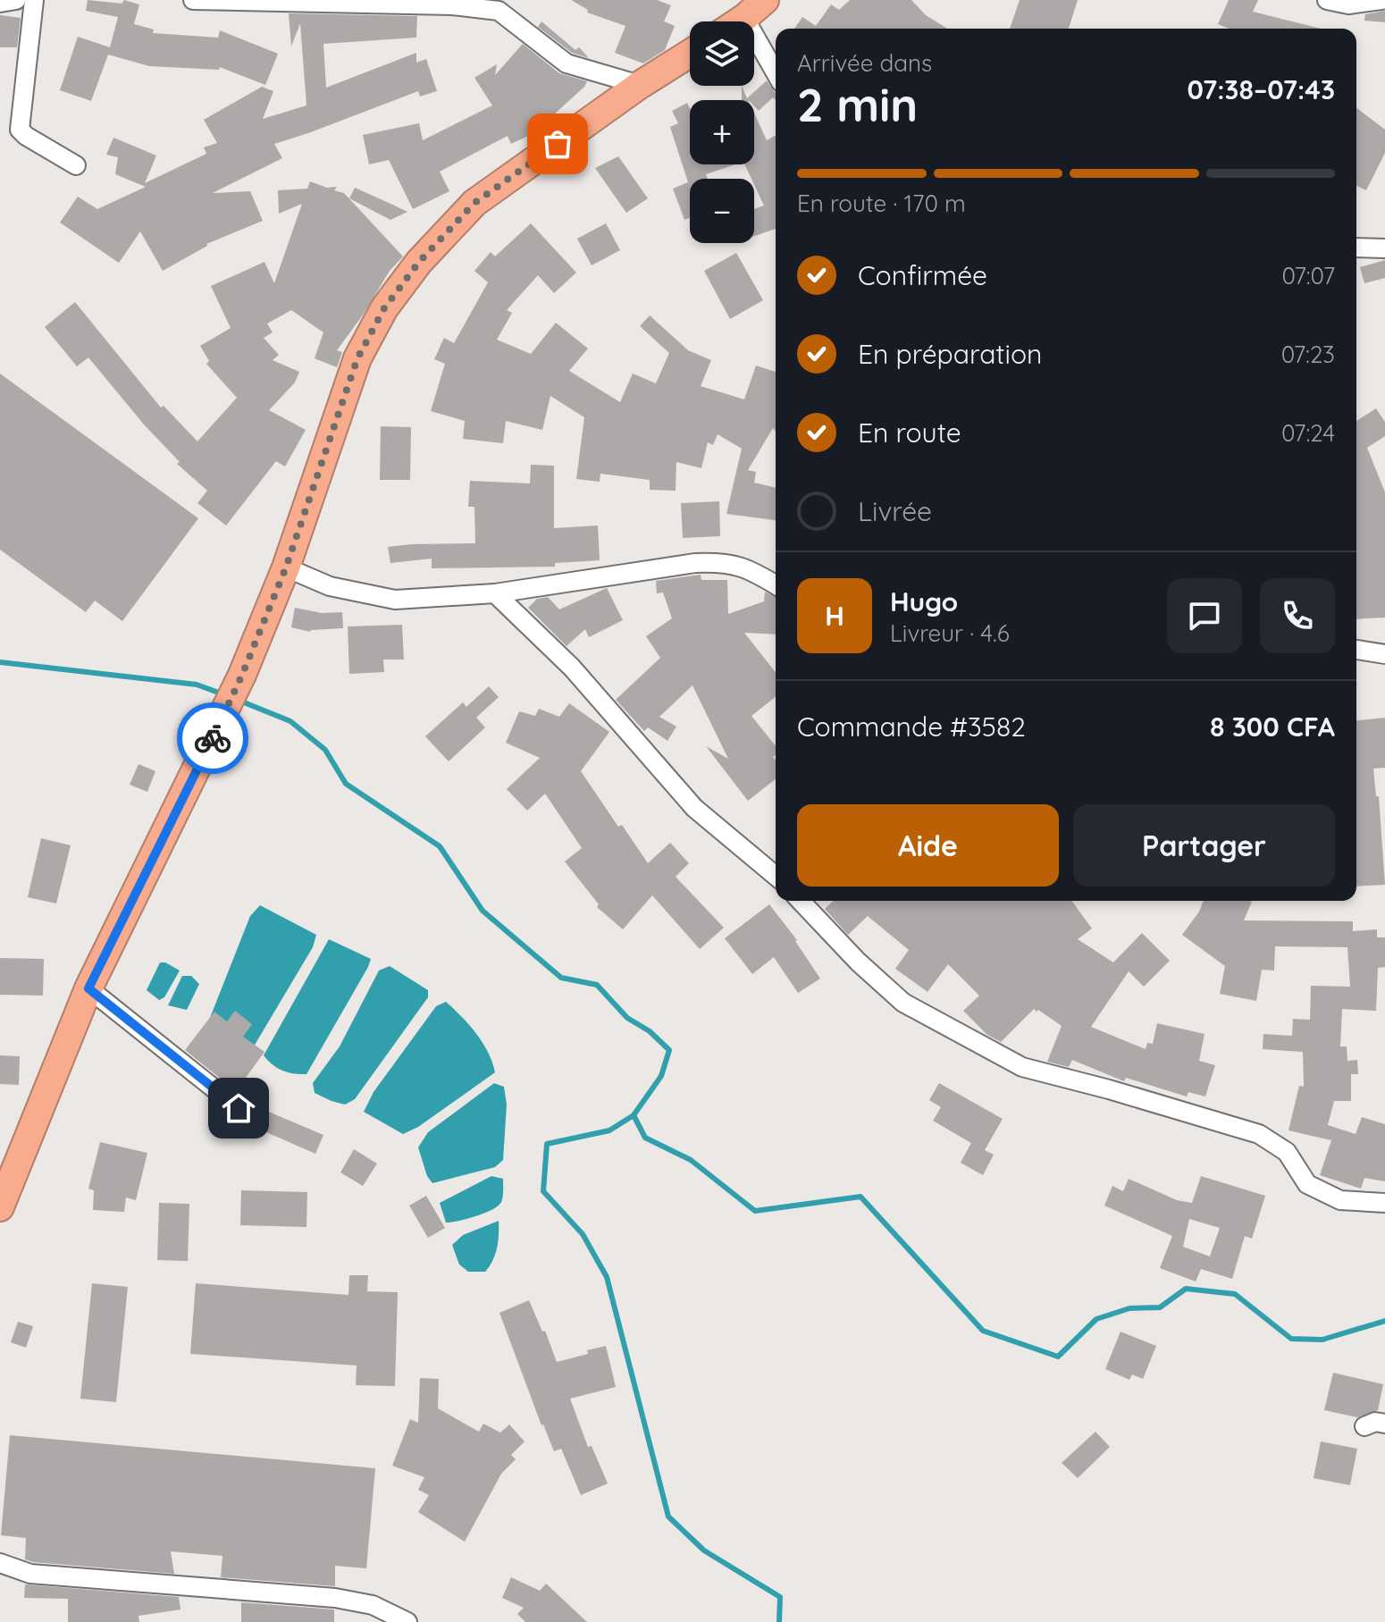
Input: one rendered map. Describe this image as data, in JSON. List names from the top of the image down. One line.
{"page":{"map_buttons":["+","−"],"heading":["2 min","Arrivée dans","07:38–07:43"],"panel":["Hugo","Livreur · 4.6","Commande #3582","8 300 CFA"],"bar":"En route · 170 m","list":[["Confirmée","07:07"],["En préparation","07:23"],["En route","07:24"],"Livrée"],"round":"H","buttons":["Aide","Partager"]}}
